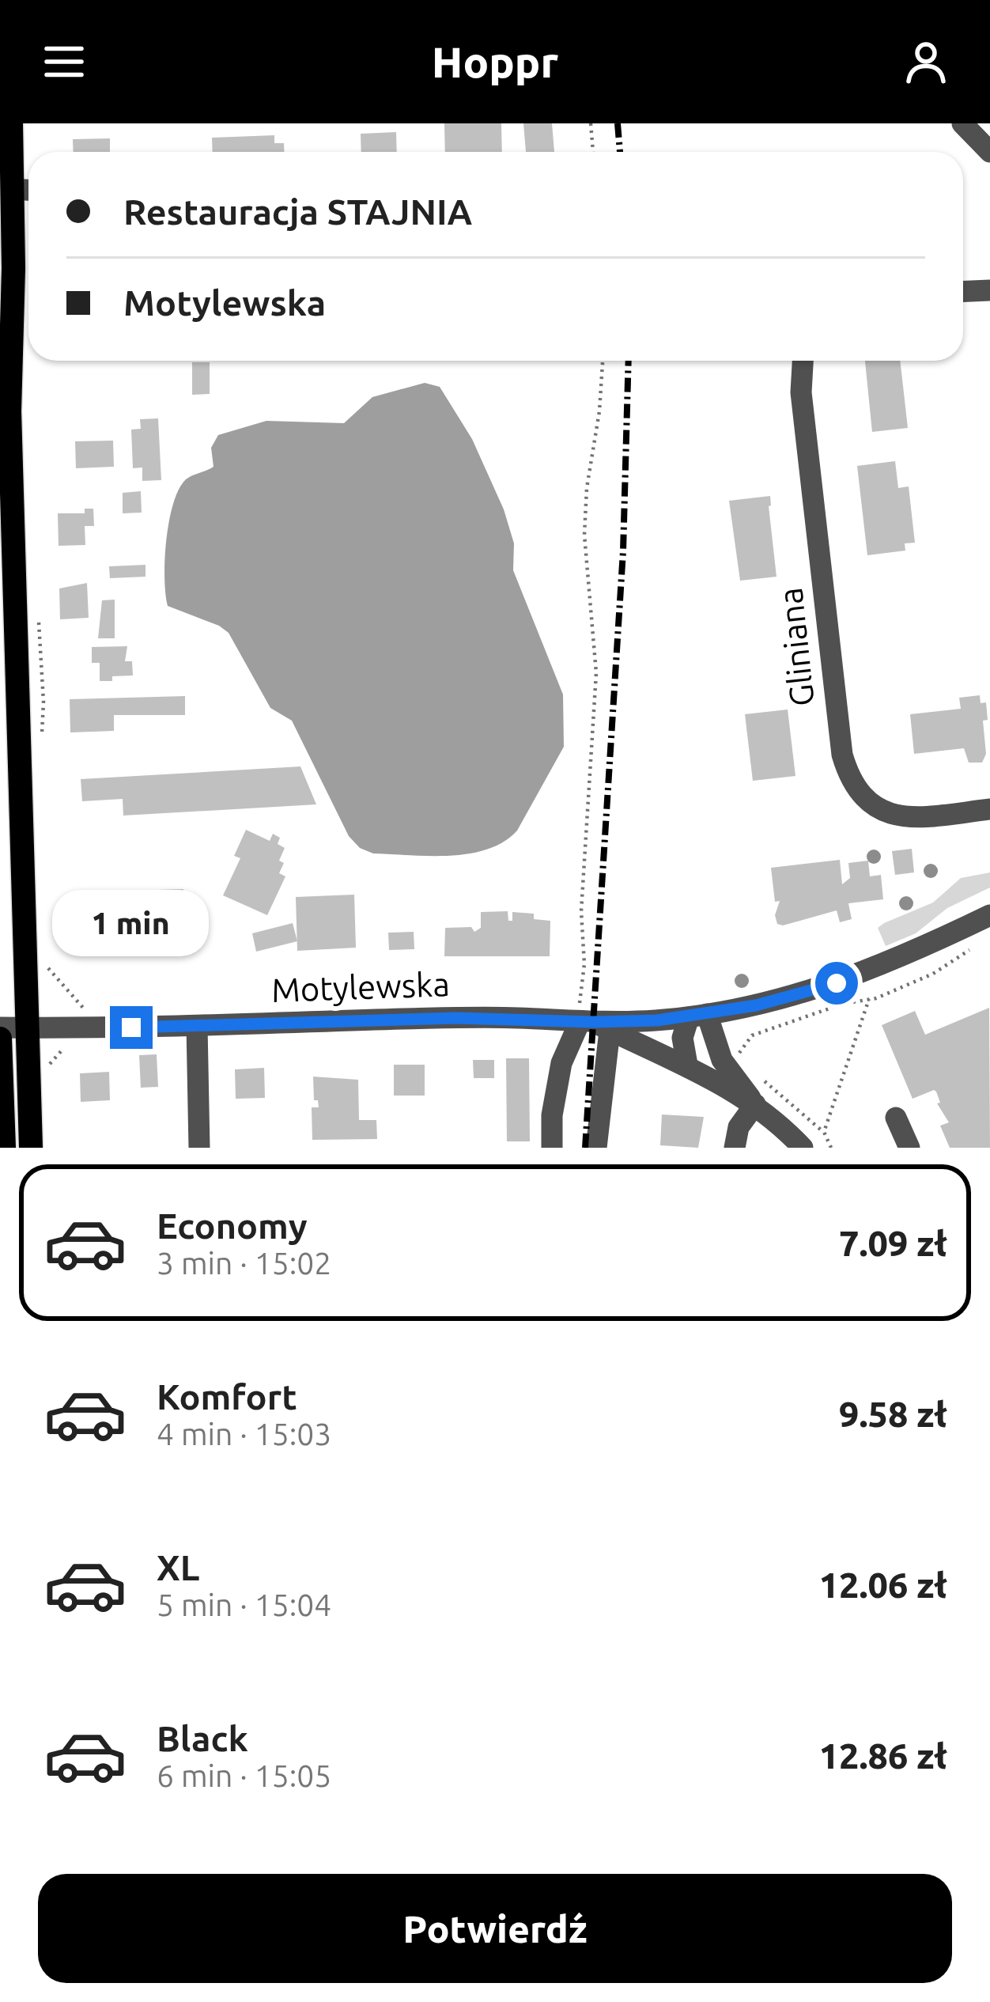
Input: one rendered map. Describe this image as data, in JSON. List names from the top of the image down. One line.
{"streets":{"street":["Gliniana","Motylewska"]},"page":{"header":"Hoppr","banner":["Restauracja STAJNIA","Motylewska"],"bubble":"1 min","list":[{"name":"Economy","note":"3 min · 15:02","value":"7.09 zł"},{"name":"Komfort","note":"4 min · 15:03","value":"9.58 zł"},{"name":"XL","note":"5 min · 15:04","value":"12.06 zł"},{"name":"Black","note":"6 min · 15:05","value":"12.86 zł"}],"buttons":"Potwierdź"}}
